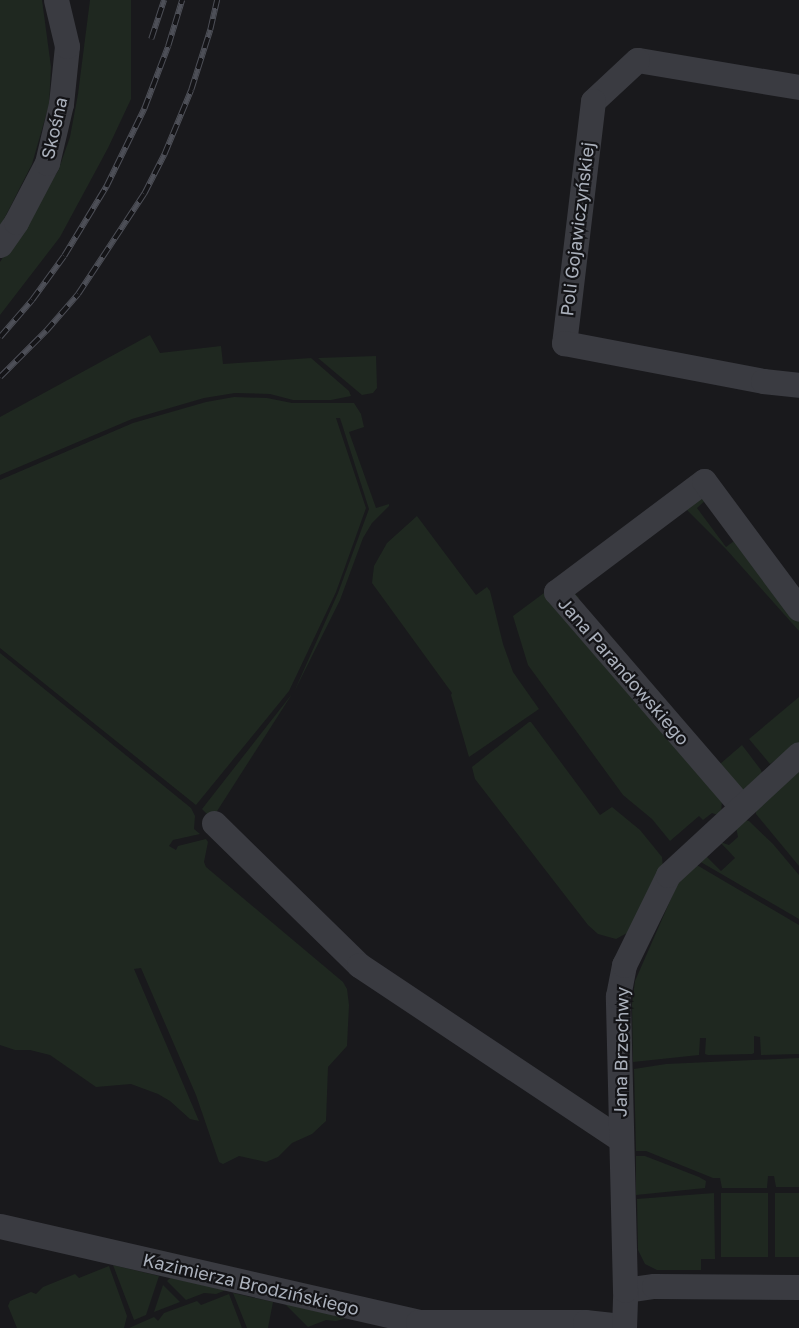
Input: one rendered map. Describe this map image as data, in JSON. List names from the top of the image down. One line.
{"streets":{"street":["Skośna","Poli Gojawiczyńskiej","Jana Parandowskiego","Jana Brzechwy","Kazimierza Brodzińskiego"]},"crossings":[["Jana Parandowskiego","Jana Brzechwy"],["Jana Brzechwy","Kazimierza Brodzińskiego"]]}
